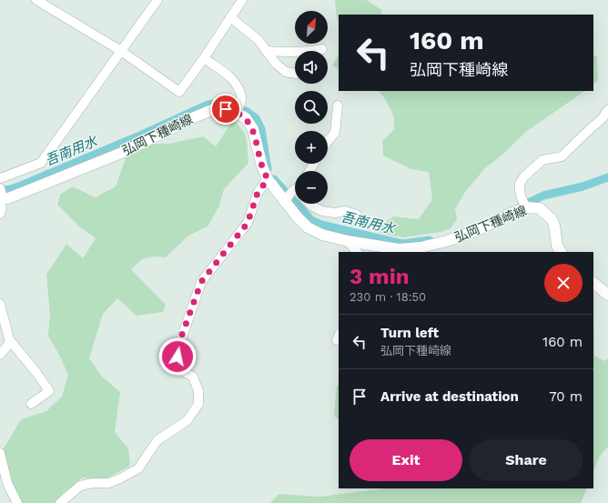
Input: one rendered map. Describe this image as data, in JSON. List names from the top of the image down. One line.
{"streets":{"main road":["弘岡下種崎線"]},"water":["吾南用水"],"north":"top right","page":{"map_buttons":["+","−"],"turn":["160 m","弘岡下種崎線"],"heading":["3 min","230 m · 18:50"],"list":[{"name":"Turn left","note":"弘岡下種崎線","value":"160 m"},{"name":"Arrive at destination","value":"70 m"}],"buttons":["Exit","Share"]}}
